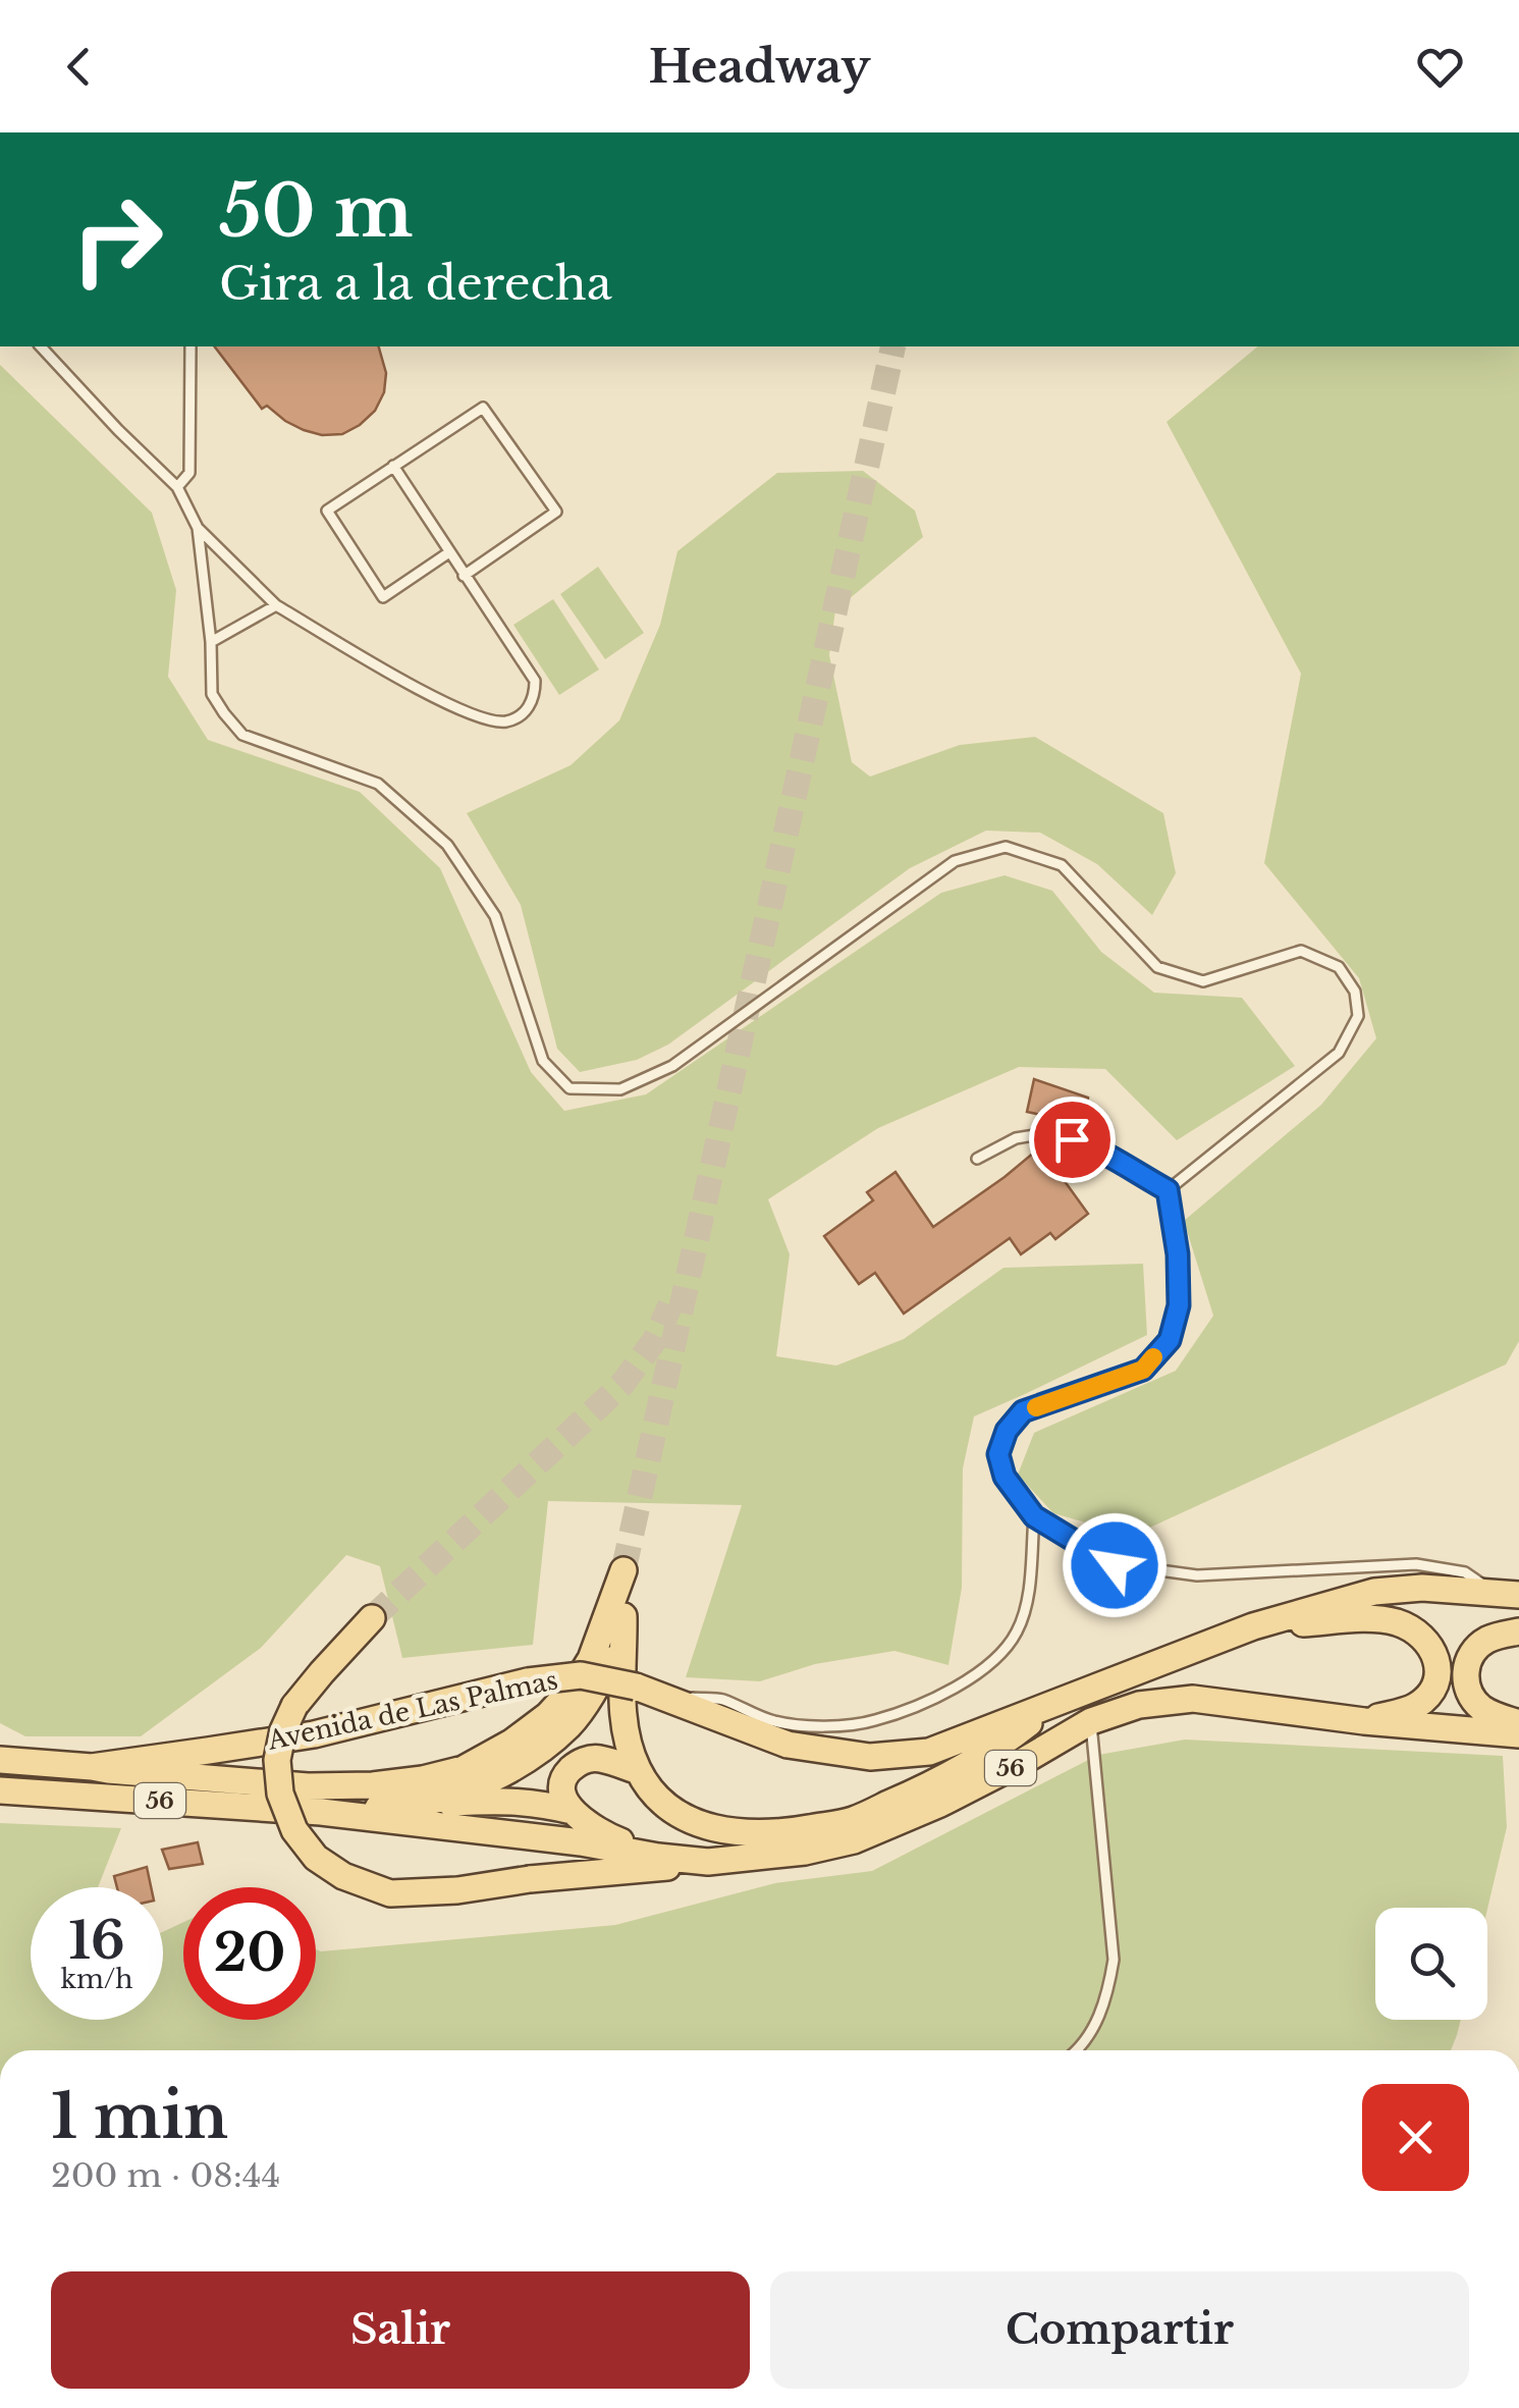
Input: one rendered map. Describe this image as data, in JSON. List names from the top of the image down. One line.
{"streets":{"main road":["Avenida de Las Palmas","56"]},"page":{"header":"Headway","turn":["50 m","Gira a la derecha"],"speed":"16 km/h","limit":"20","heading":["1 min","200 m · 08:44"],"buttons":["Salir","Compartir"]}}
